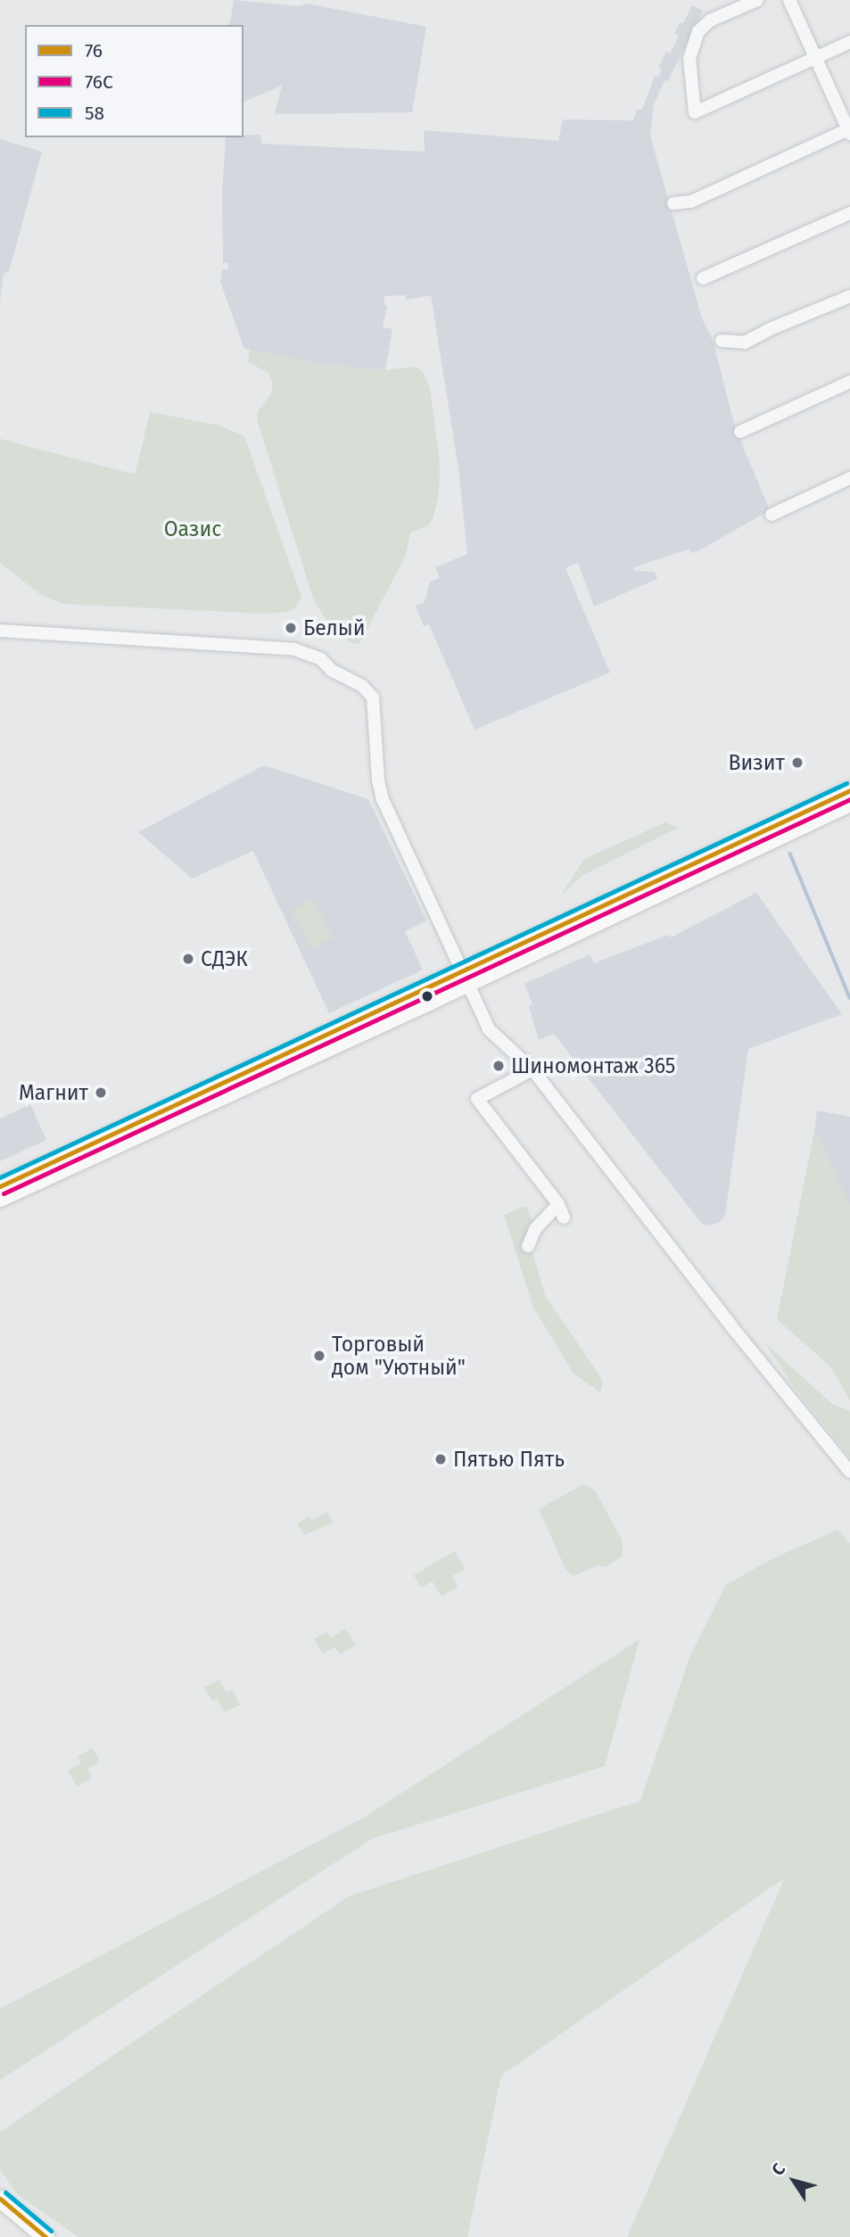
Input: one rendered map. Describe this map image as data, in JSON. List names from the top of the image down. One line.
{"parks":["Оазис"],"places":["Белый","Визит","СДЭК","Шиномонтаж 365","Магнит","Торговый дом \"Уютный\"","Пятью Пять"],"lines":["transit line 58","transit line 76","transit line 76С"],"legend":["76","76С","58"],"north":"top left"}
